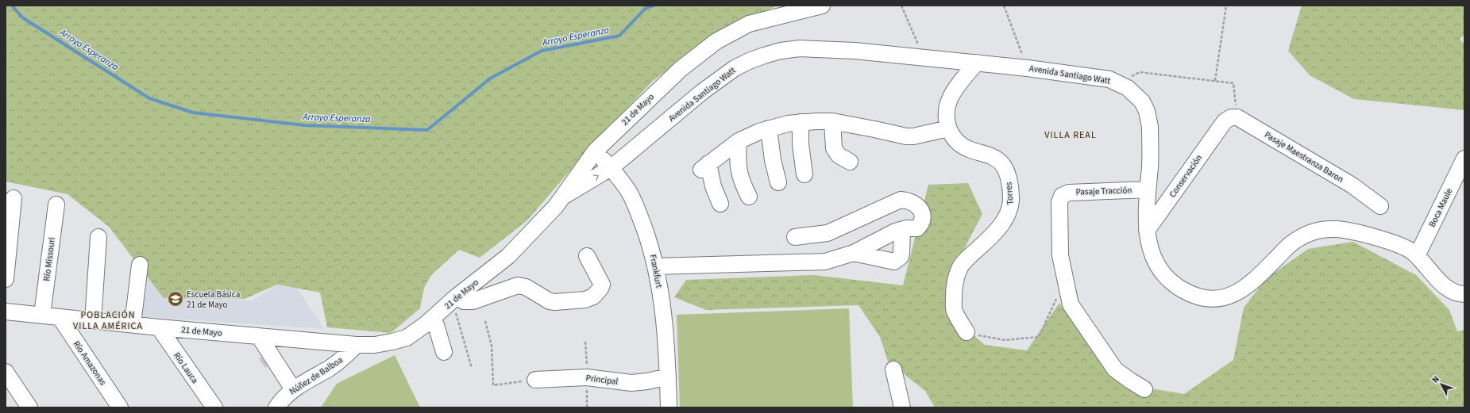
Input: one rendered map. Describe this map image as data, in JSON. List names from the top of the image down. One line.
{"streets":{"street":["Avenida Santiago Watt","21 de Mayo","Pasaje Maestranza Baron","Conservación","Pasaje Tracción","Torres","Boca Maule","Río Missouri","Frankfurt","Río Amazonas","Río Lauca","Núñez de Balboa","Principal"]},"crossings":[["Avenida Santiago Watt","21 de Mayo"],["Avenida Santiago Watt","Conservación"],["Avenida Santiago Watt","Pasaje Tracción"],["Avenida Santiago Watt","Torres"],["Avenida Santiago Watt","Boca Maule"],["Avenida Santiago Watt","Frankfurt"],["21 de Mayo","Río Missouri"],["21 de Mayo","Frankfurt"],["21 de Mayo","Río Amazonas"],["21 de Mayo","Río Lauca"],["21 de Mayo","Núñez de Balboa"],["Pasaje Maestranza Baron","Conservación"],["Frankfurt","Principal"]],"districts":["VILLA REAL","POBLACIÓN VILLA AMÉRICA"],"water":["Arroyo Esperanza"],"places":{"school or university":["Escuela Básica 21 de Mayo"]},"north":"top left"}
